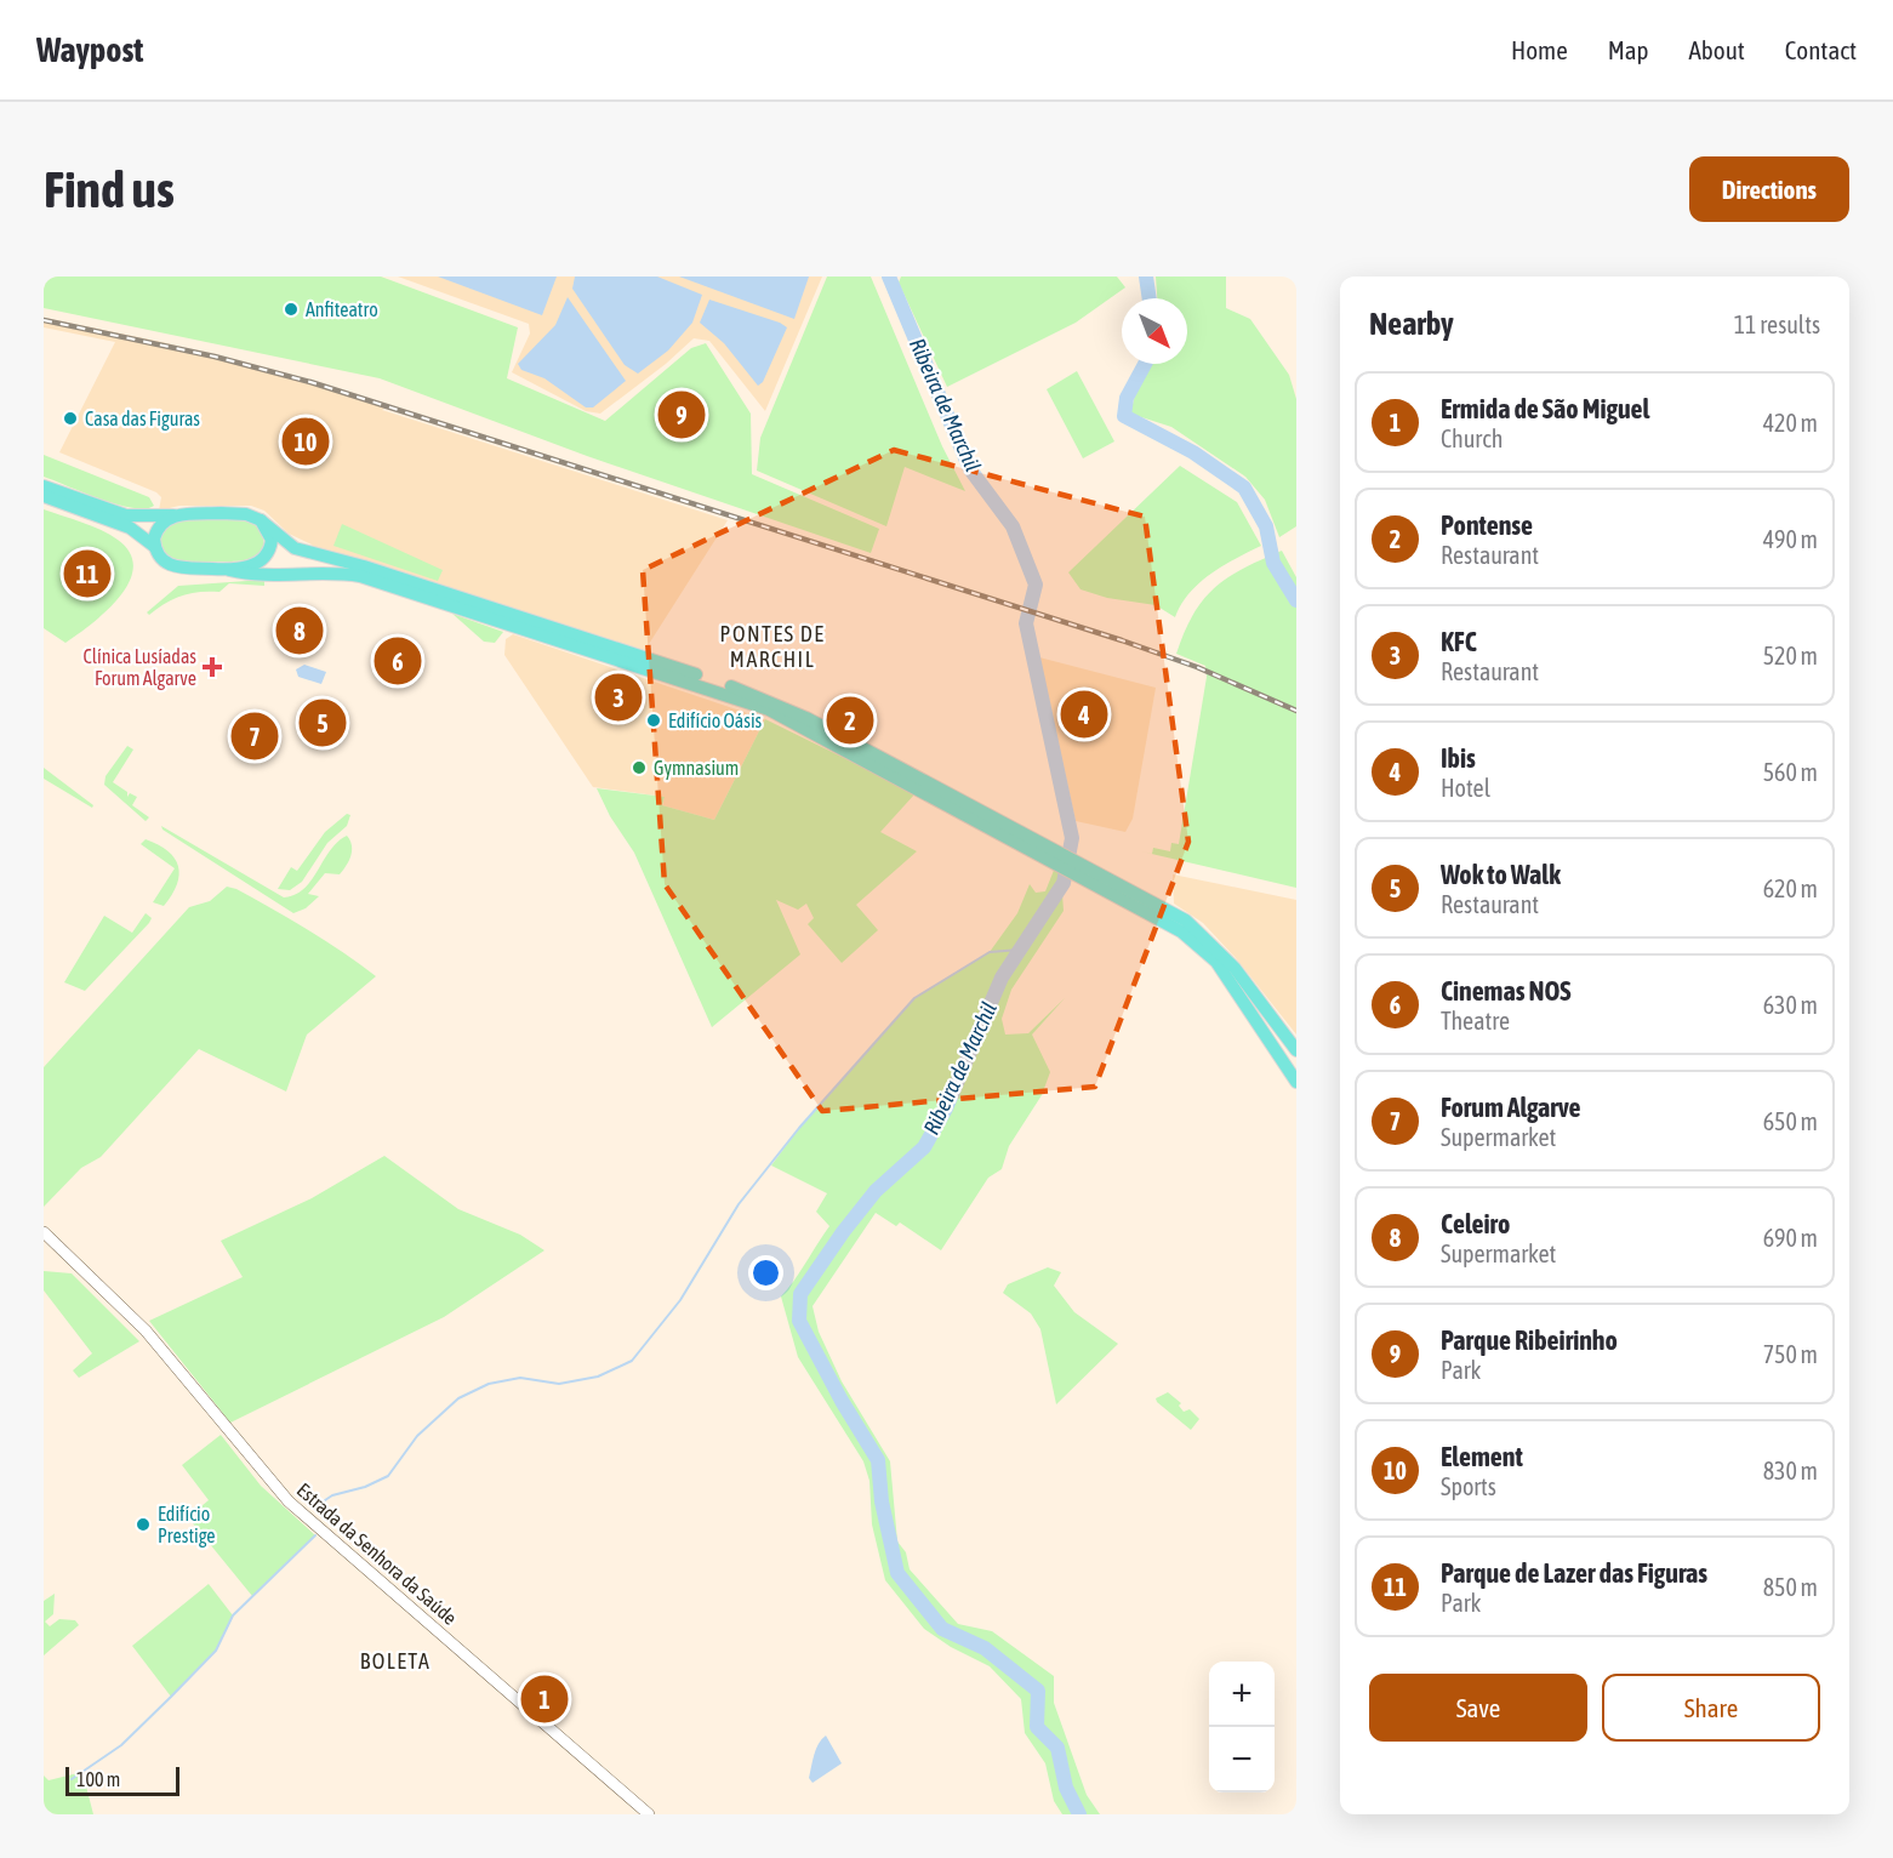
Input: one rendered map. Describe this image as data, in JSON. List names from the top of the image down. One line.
{"streets":{"street":["Estrada da Senhora da Saúde"]},"districts":["PONTES DE MARCHIL","BOLETA"],"water":["Ribeira de Marchil"],"places":{"other":["Anfiteatro","Casa das Figuras","Edifício Oásis","Gymnasium","Edifício Prestige"],"health":["Clínica Lusíadas Forum Algarve"]},"scale_bar":"100 m","north":"bottom right","page":{"header":"Waypost","nav":["Home","Map","About","Contact"],"buttons":["Directions",["Save","Share"]],"title":"Find us","heading":["Nearby","11 results"],"list":[{"mark":"1","name":"Ermida de São Miguel","note":"Church","value":"420 m"},{"mark":"2","name":"Pontense","note":"Restaurant","value":"490 m"},{"mark":"3","name":"KFC","note":"Restaurant","value":"520 m"},{"mark":"4","name":"Ibis","note":"Hotel","value":"560 m"},{"mark":"5","name":"Wok to Walk","note":"Restaurant","value":"620 m"},{"mark":"6","name":"Cinemas NOS","note":"Theatre","value":"630 m"},{"mark":"7","name":"Forum Algarve","note":"Supermarket","value":"650 m"},{"mark":"8","name":"Celeiro","note":"Supermarket","value":"690 m"},{"mark":"9","name":"Parque Ribeirinho","note":"Park","value":"750 m"},{"mark":"10","name":"Element","note":"Sports","value":"830 m"},{"mark":"11","name":"Parque de Lazer das Figuras","note":"Park","value":"850 m"}],"pins":["9","10","11","8","6","3","4","2","5","7","1"],"map_buttons":["+","−"],"scale":"100 m"}}
